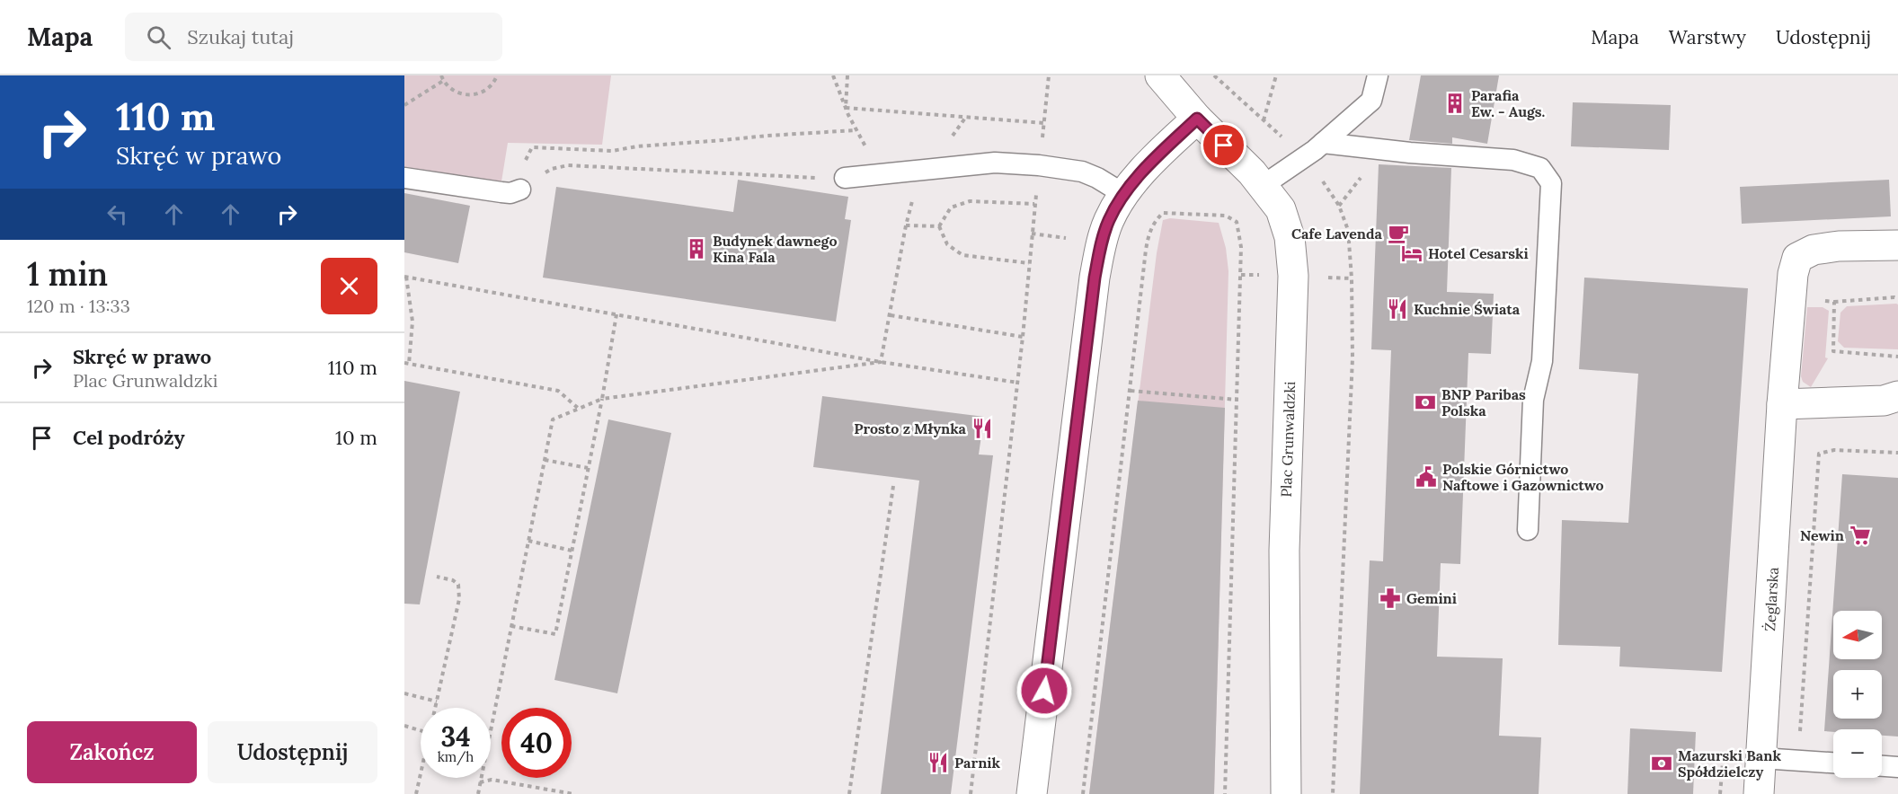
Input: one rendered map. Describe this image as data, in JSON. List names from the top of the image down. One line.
{"streets":{"street":["Plac Grunwaldzki","Żeglarska"]},"places":{"building":["Parafia Ew. - Augs.","Budynek dawnego Kina Fala"],"cafe":["Cafe Lavenda"],"hotel":["Hotel Cesarski"],"restaurant":["Kuchnie Świata","Prosto z Młynka","Parnik"],"bank":["BNP Paribas Polska","Mazurski Bank Spółdzielczy"],"public building":["Polskie Górnictwo Naftowe i Gazownictwo"],"supermarket":["Newin"],"pharmacy":["Gemini"]},"north":"left","page":{"header":"Mapa","search":"Szukaj tutaj","nav":["Mapa","Warstwy","Udostępnij"],"turn":["110 m","Skręć w prawo"],"heading":["1 min","120 m · 13:33"],"list":[{"name":"Skręć w prawo","note":"Plac Grunwaldzki","value":"110 m"},{"name":"Cel podróży","value":"10 m"}],"map_buttons":["+","−"],"speed":"34 km/h","limit":"40","buttons":["Zakończ","Udostępnij"]}}
